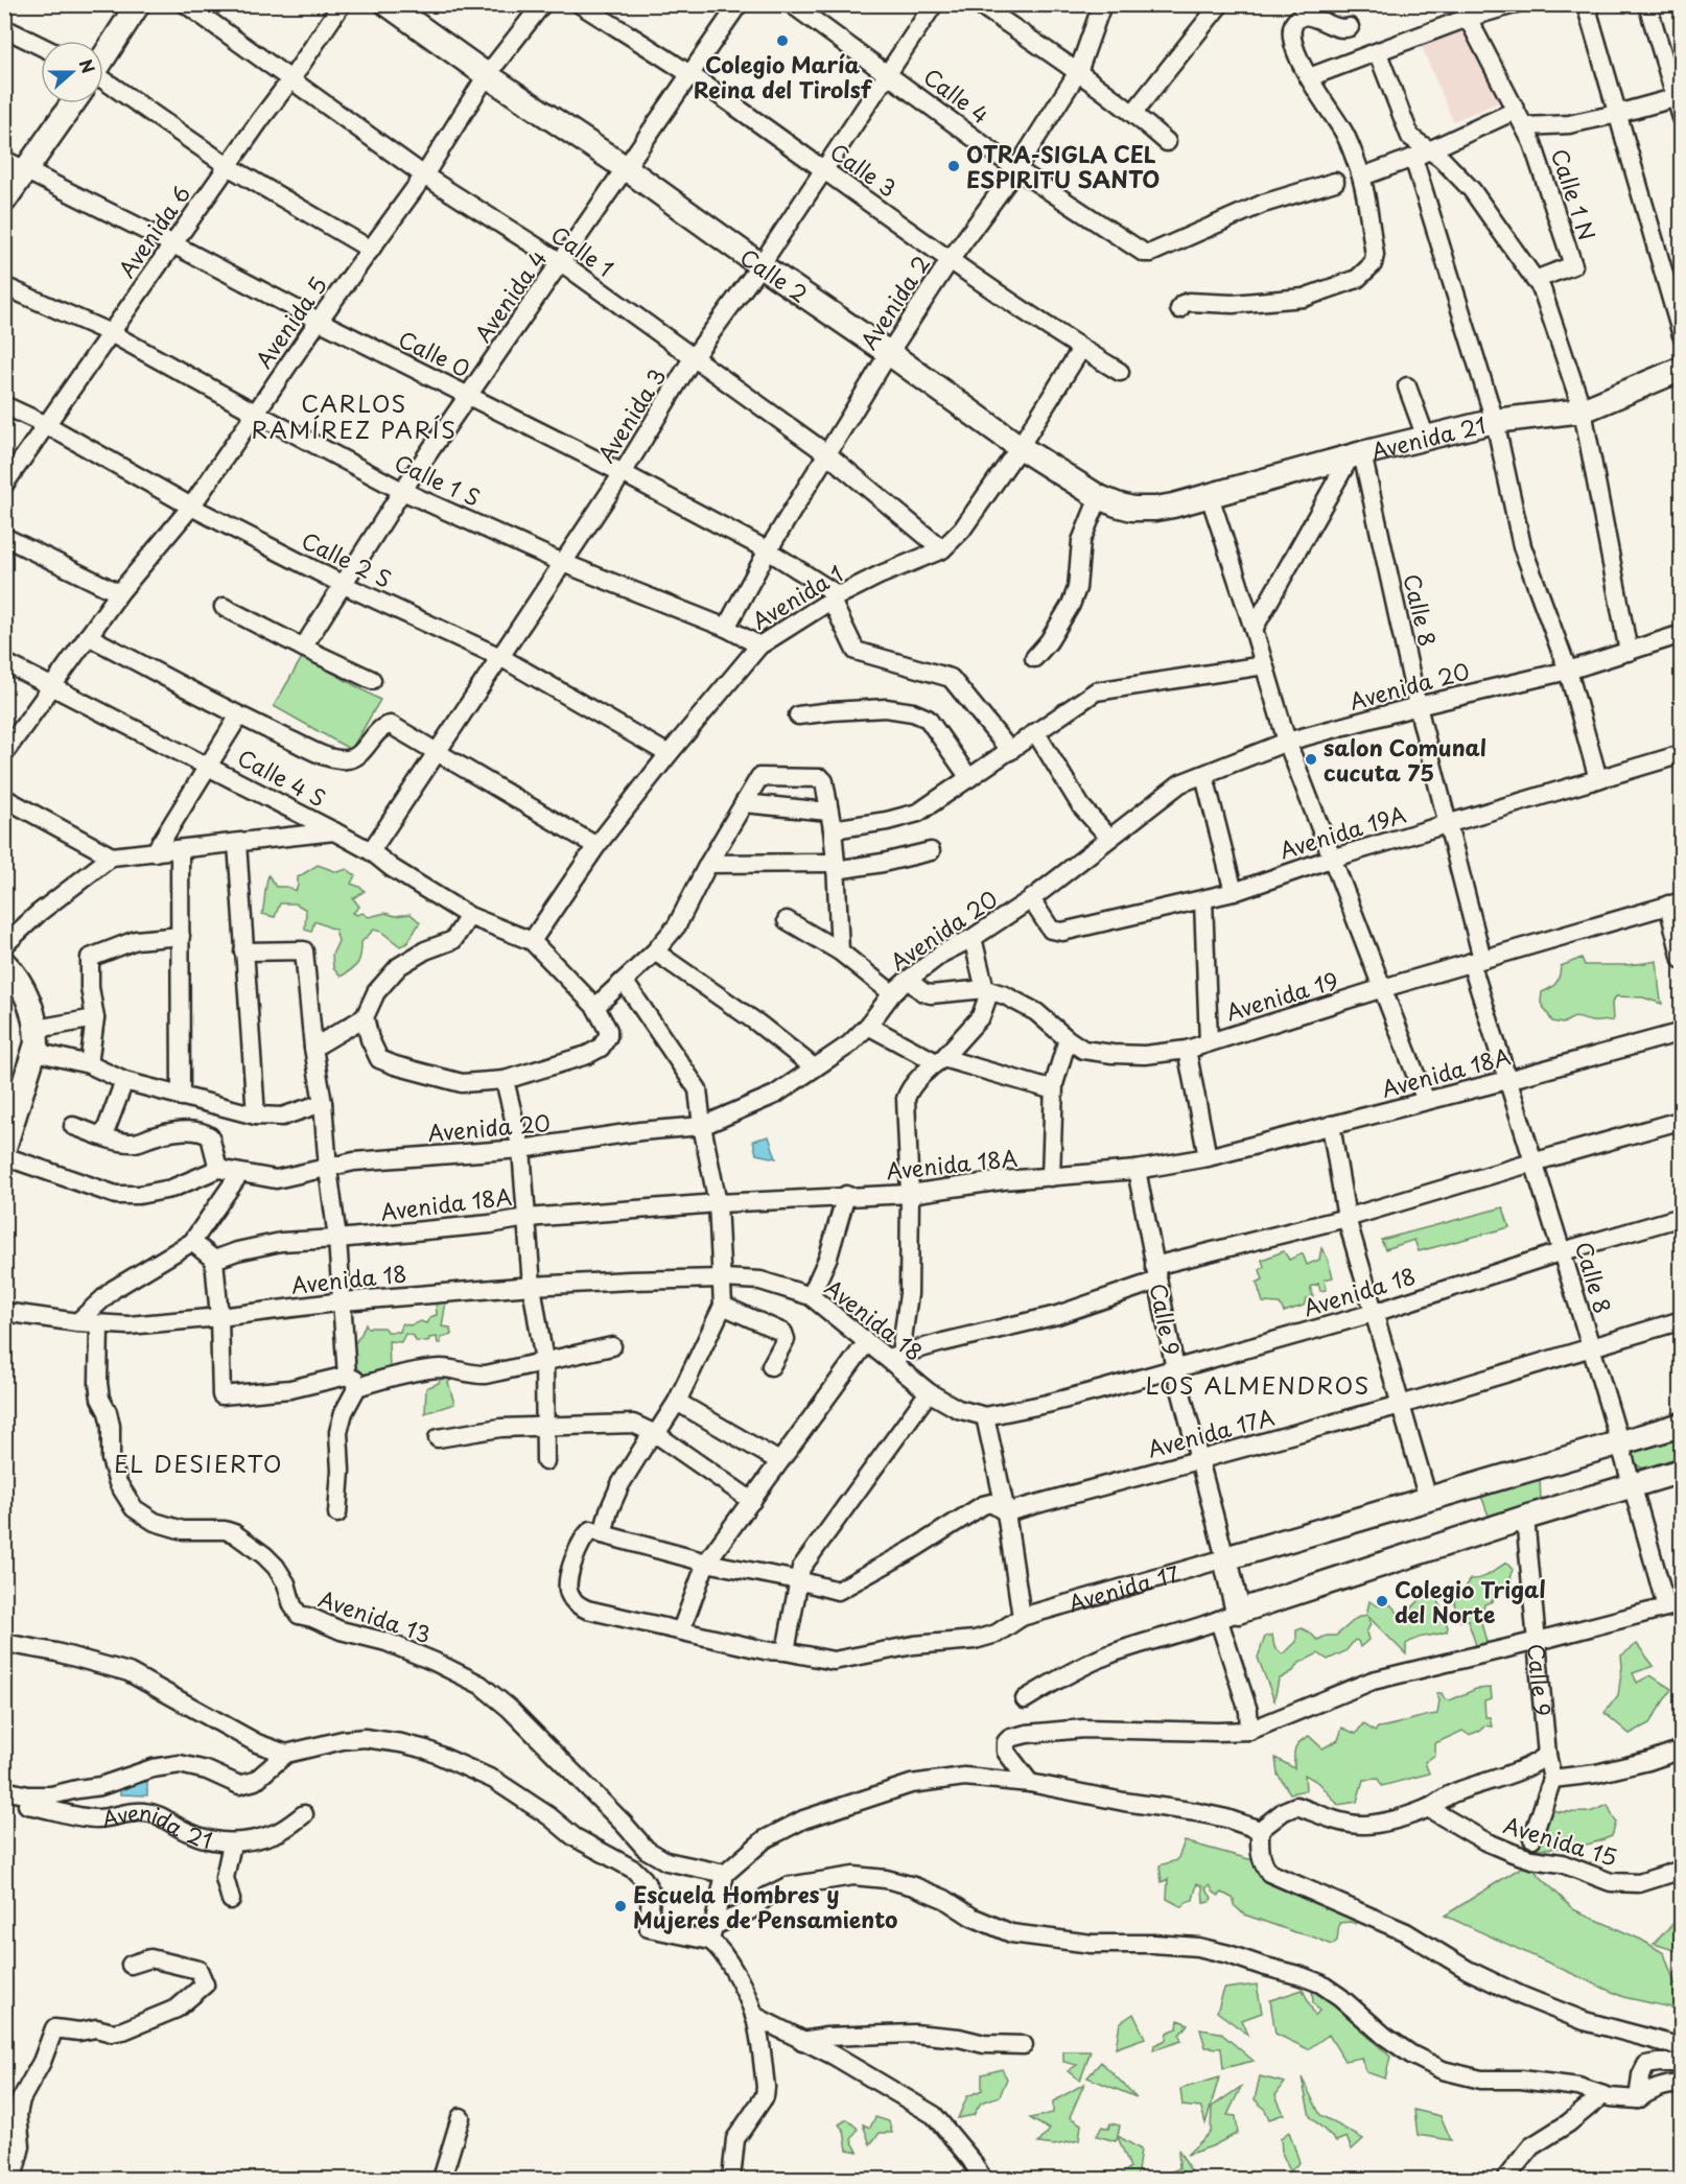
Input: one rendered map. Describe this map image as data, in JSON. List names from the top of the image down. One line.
{"streets":{"main road":["Calle 2","Avenida 21","Calle 9","Avenida 17"],"street":["Calle 4","Calle 3","Calle 1 N","Avenida 6","Calle 1","Avenida 4","Avenida 2","Avenida 5","Calle 0","Avenida 3","Calle 1 S","Calle 2 S","Avenida 1","Calle 8","Avenida 20","Calle 4 S","Avenida 19A","Avenida 19","Avenida 18A","Avenida 18","Avenida 17A","Avenida 13","Avenida 15"]},"crossings":[["Calle 4","Avenida 2"],["Calle 4","Avenida 3"],["Calle 3","Avenida 4"],["Calle 3","Avenida 2"],["Calle 3","Avenida 3"],["Calle 3","Avenida 1"],["Avenida 6","Calle 1"],["Avenida 6","Calle 0"],["Avenida 6","Calle 1 S"],["Avenida 6","Calle 2 S"],["Calle 1","Avenida 4"],["Calle 1","Avenida 2"],["Calle 1","Avenida 5"],["Calle 1","Avenida 3"],["Calle 1","Avenida 1"],["Calle 2","Avenida 4"],["Calle 2","Avenida 2"],["Calle 2","Avenida 5"],["Calle 2","Avenida 3"],["Calle 2","Avenida 21"],["Calle 2","Avenida 1"],["Avenida 4","Calle 0"],["Avenida 4","Calle 1 S"],["Avenida 4","Calle 2 S"],["Avenida 2","Calle 0"],["Avenida 2","Calle 1 S"],["Avenida 5","Calle 0"],["Avenida 5","Calle 1 S"],["Avenida 5","Calle 2 S"],["Avenida 5","Calle 4 S"],["Calle 0","Avenida 3"],["Calle 0","Avenida 1"],["Avenida 3","Calle 1 S"],["Avenida 3","Calle 2 S"],["Avenida 3","Calle 4 S"],["Avenida 21","Calle 8"],["Calle 1 S","Avenida 1"],["Calle 2 S","Avenida 1"],["Avenida 1","Calle 4 S"],["Calle 8","Avenida 20"],["Calle 8","Avenida 19A"],["Calle 8","Avenida 19"],["Calle 8","Avenida 18A"],["Calle 8","Avenida 18"],["Calle 8","Avenida 17A"],["Calle 8","Avenida 17"],["Avenida 20","Avenida 19A"],["Avenida 20","Avenida 19"],["Avenida 18A","Calle 9"],["Avenida 18","Calle 9"],["Avenida 18","Avenida 13"],["Calle 9","Avenida 17A"],["Calle 9","Avenida 17"]],"districts":["CARLOS RAMÍREZ PARÍS","LOS ALMENDROS","EL DESIERTO"],"places":["Colegio María Reina del Tirolsf","OTRA-SIGLA CEL ESPIRITU SANTO","salon Comunal cucuta 75","Colegio Trigal del Norte","Escuela Hombres y Mujeres de Pensamiento"],"north":"right"}
